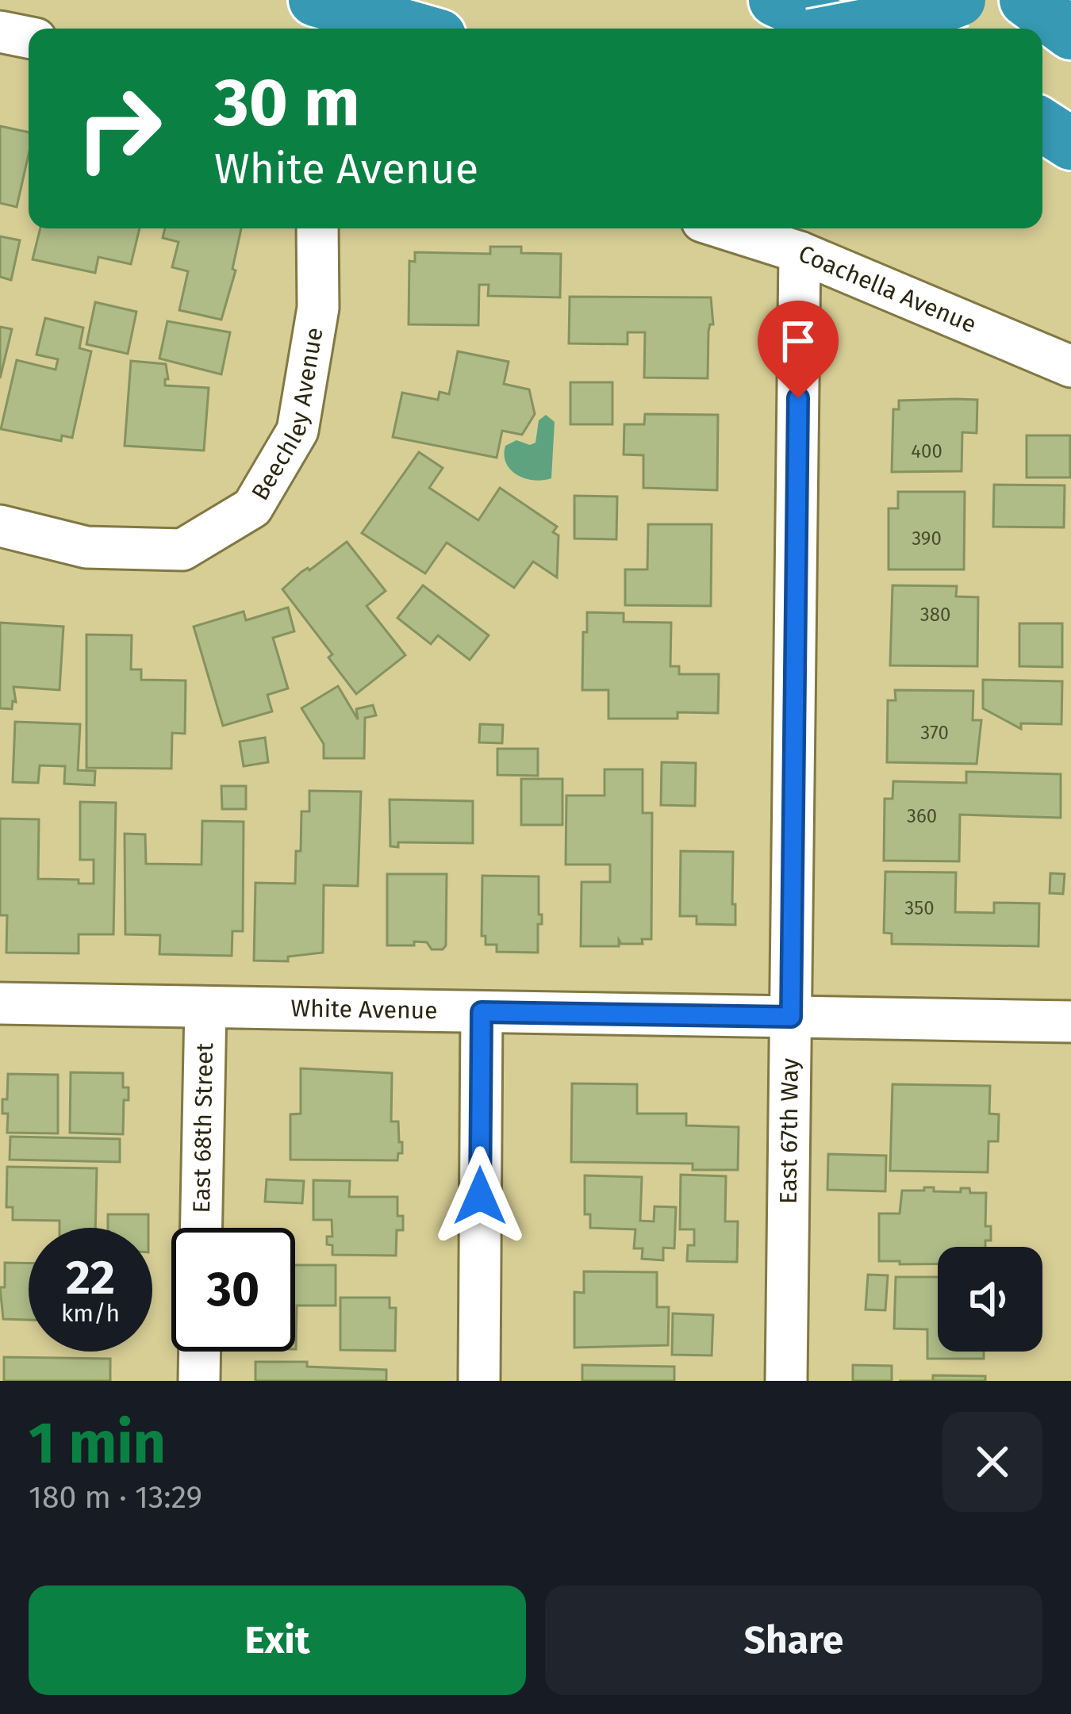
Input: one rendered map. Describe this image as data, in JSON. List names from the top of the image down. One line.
{"streets":{"street":["Coachella Avenue","Beechley Avenue","White Avenue","East 68th Street","East 67th Way"]},"crossings":[["Coachella Avenue","East 67th Way"],["White Avenue","East 68th Street"],["White Avenue","East 67th Way"]],"house_numbers":["400","390","380","370","360","350"],"page":{"turn":["30 m","White Avenue"],"speed":"22 km/h","limit":"30","heading":["1 min","180 m · 13:29"],"buttons":["Exit","Share"]}}
